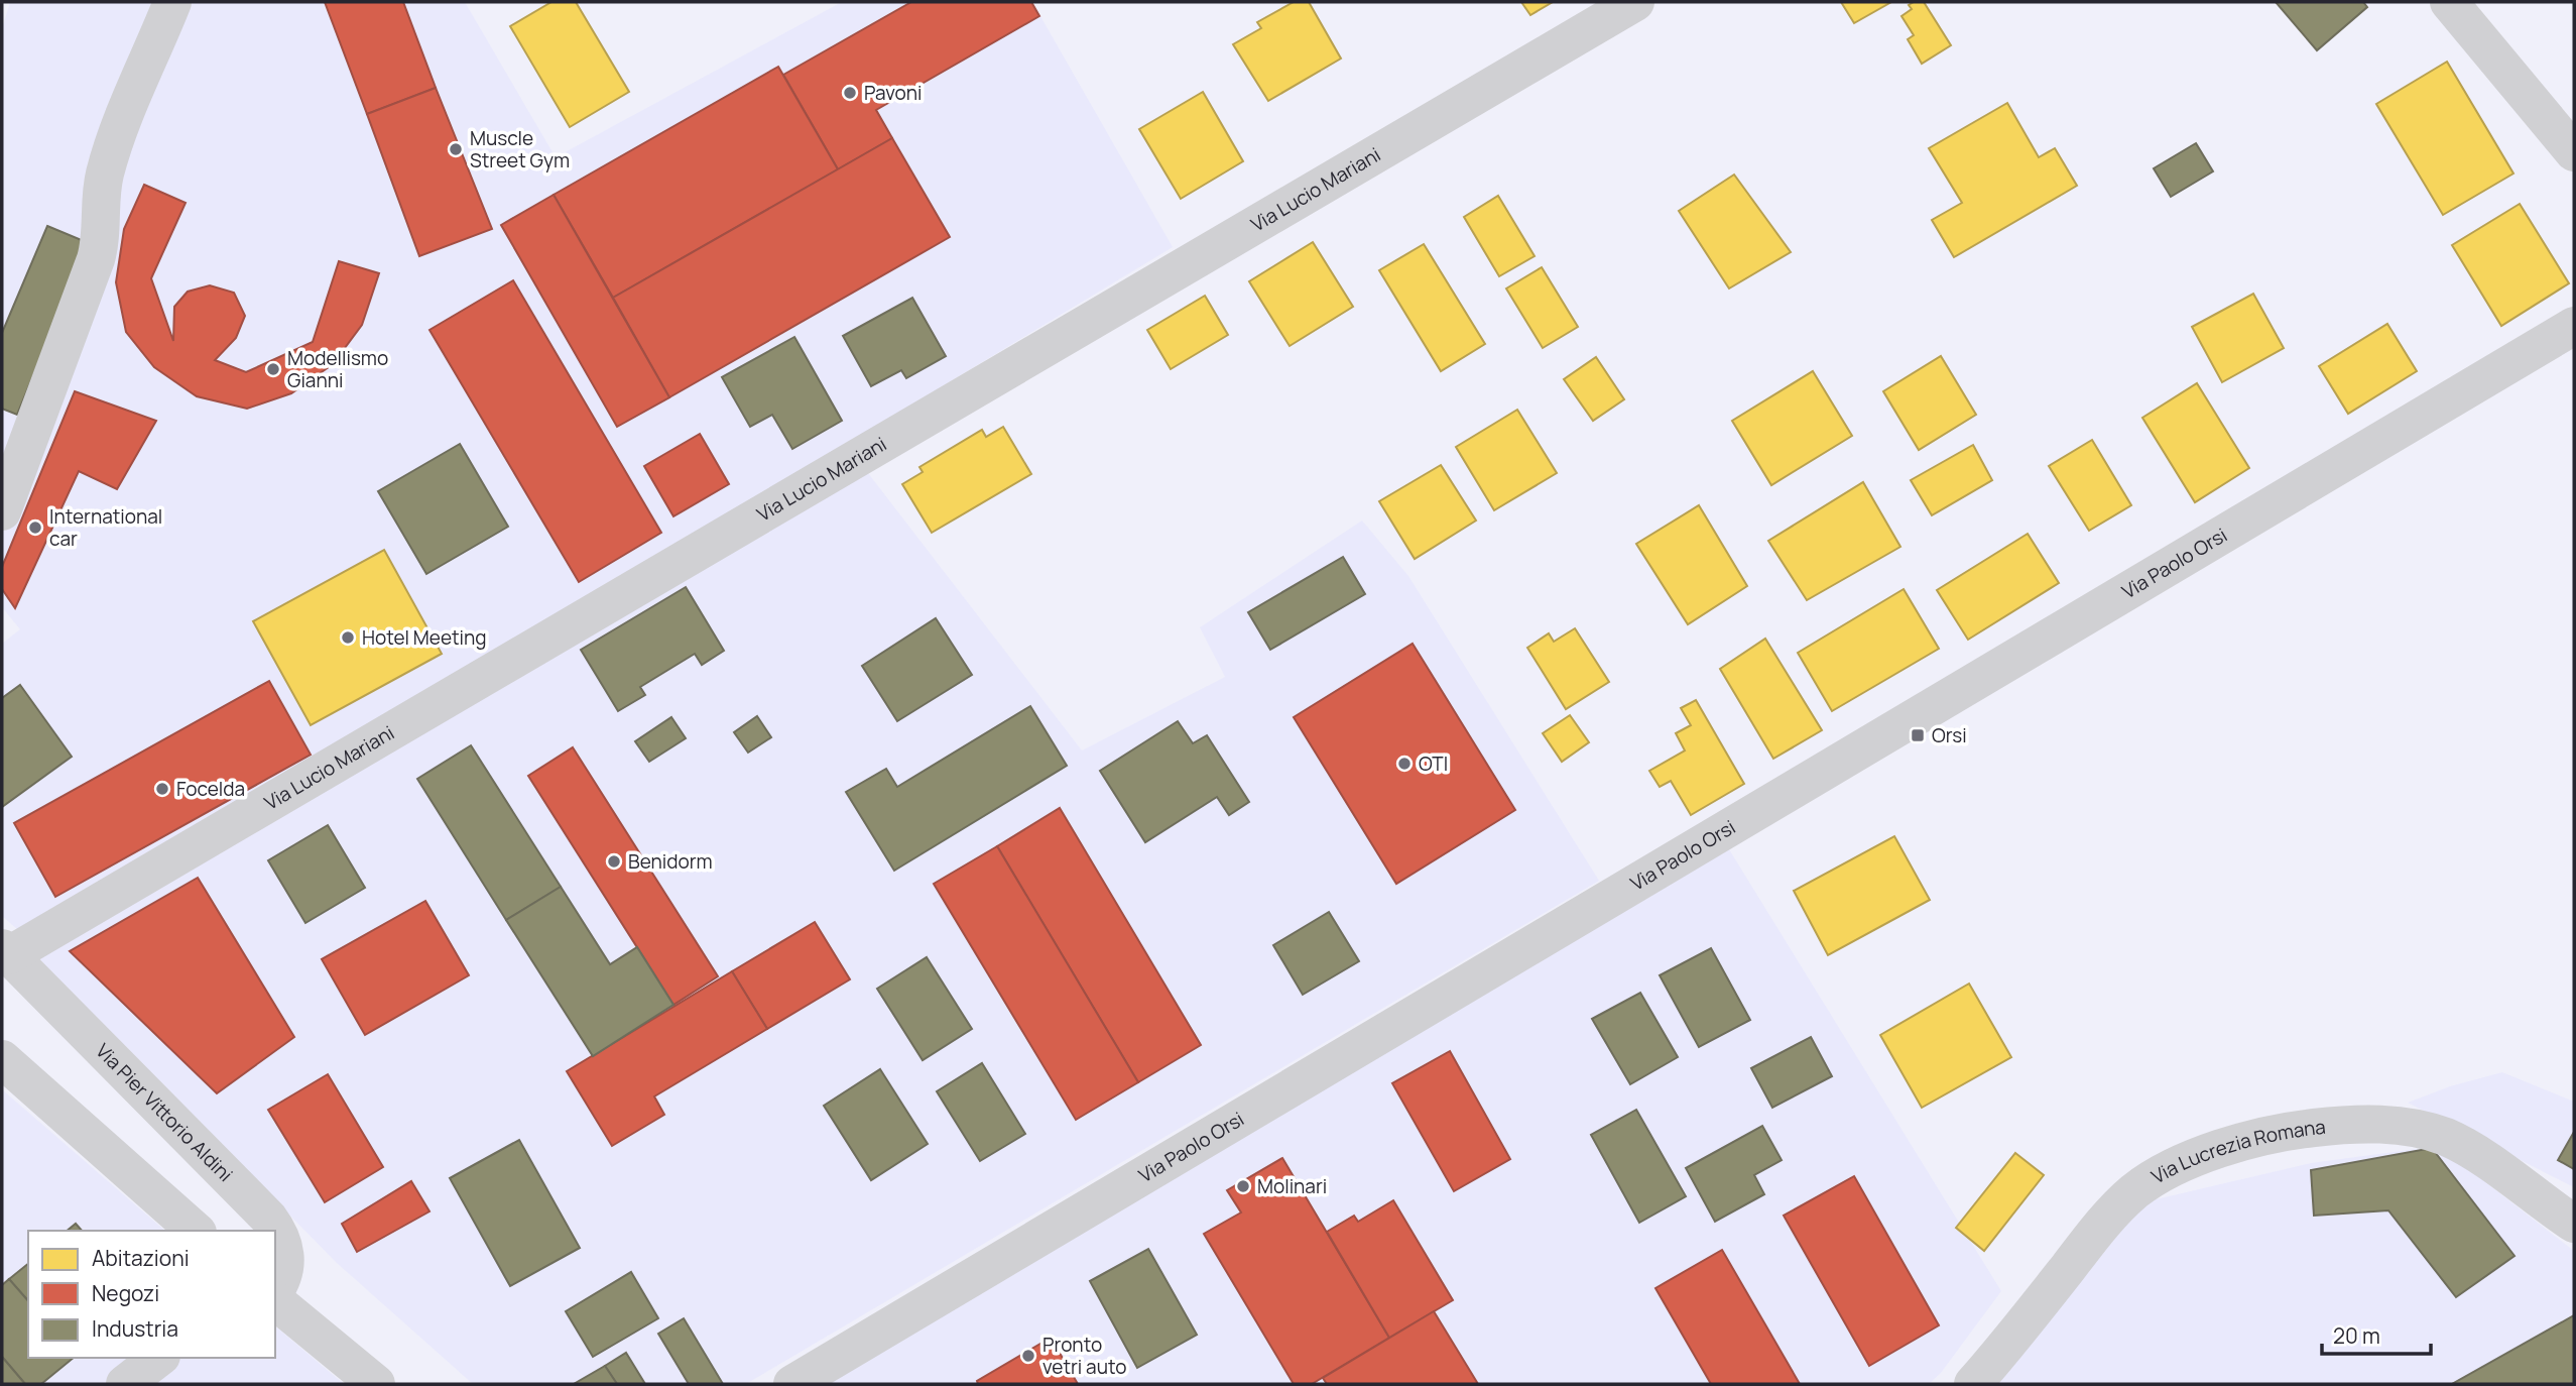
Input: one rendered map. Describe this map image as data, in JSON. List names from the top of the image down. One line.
{"streets":{"street":["Via Lucio Mariani","Via Paolo Orsi","Via Pier Vittorio Aldini","Via Lucrezia Romana"]},"crossings":[["Via Lucio Mariani","Via Pier Vittorio Aldini"]],"places":{"other":["Pavoni","Muscle Street Gym","Modellismo Gianni","International car","Hotel Meeting","OTI","Focelda","Benidorm","Molinari","Pronto vetri auto"],"transit":["Orsi"]},"legend":["Abitazioni","Negozi","Industria"],"scale_bar":"20 m"}
